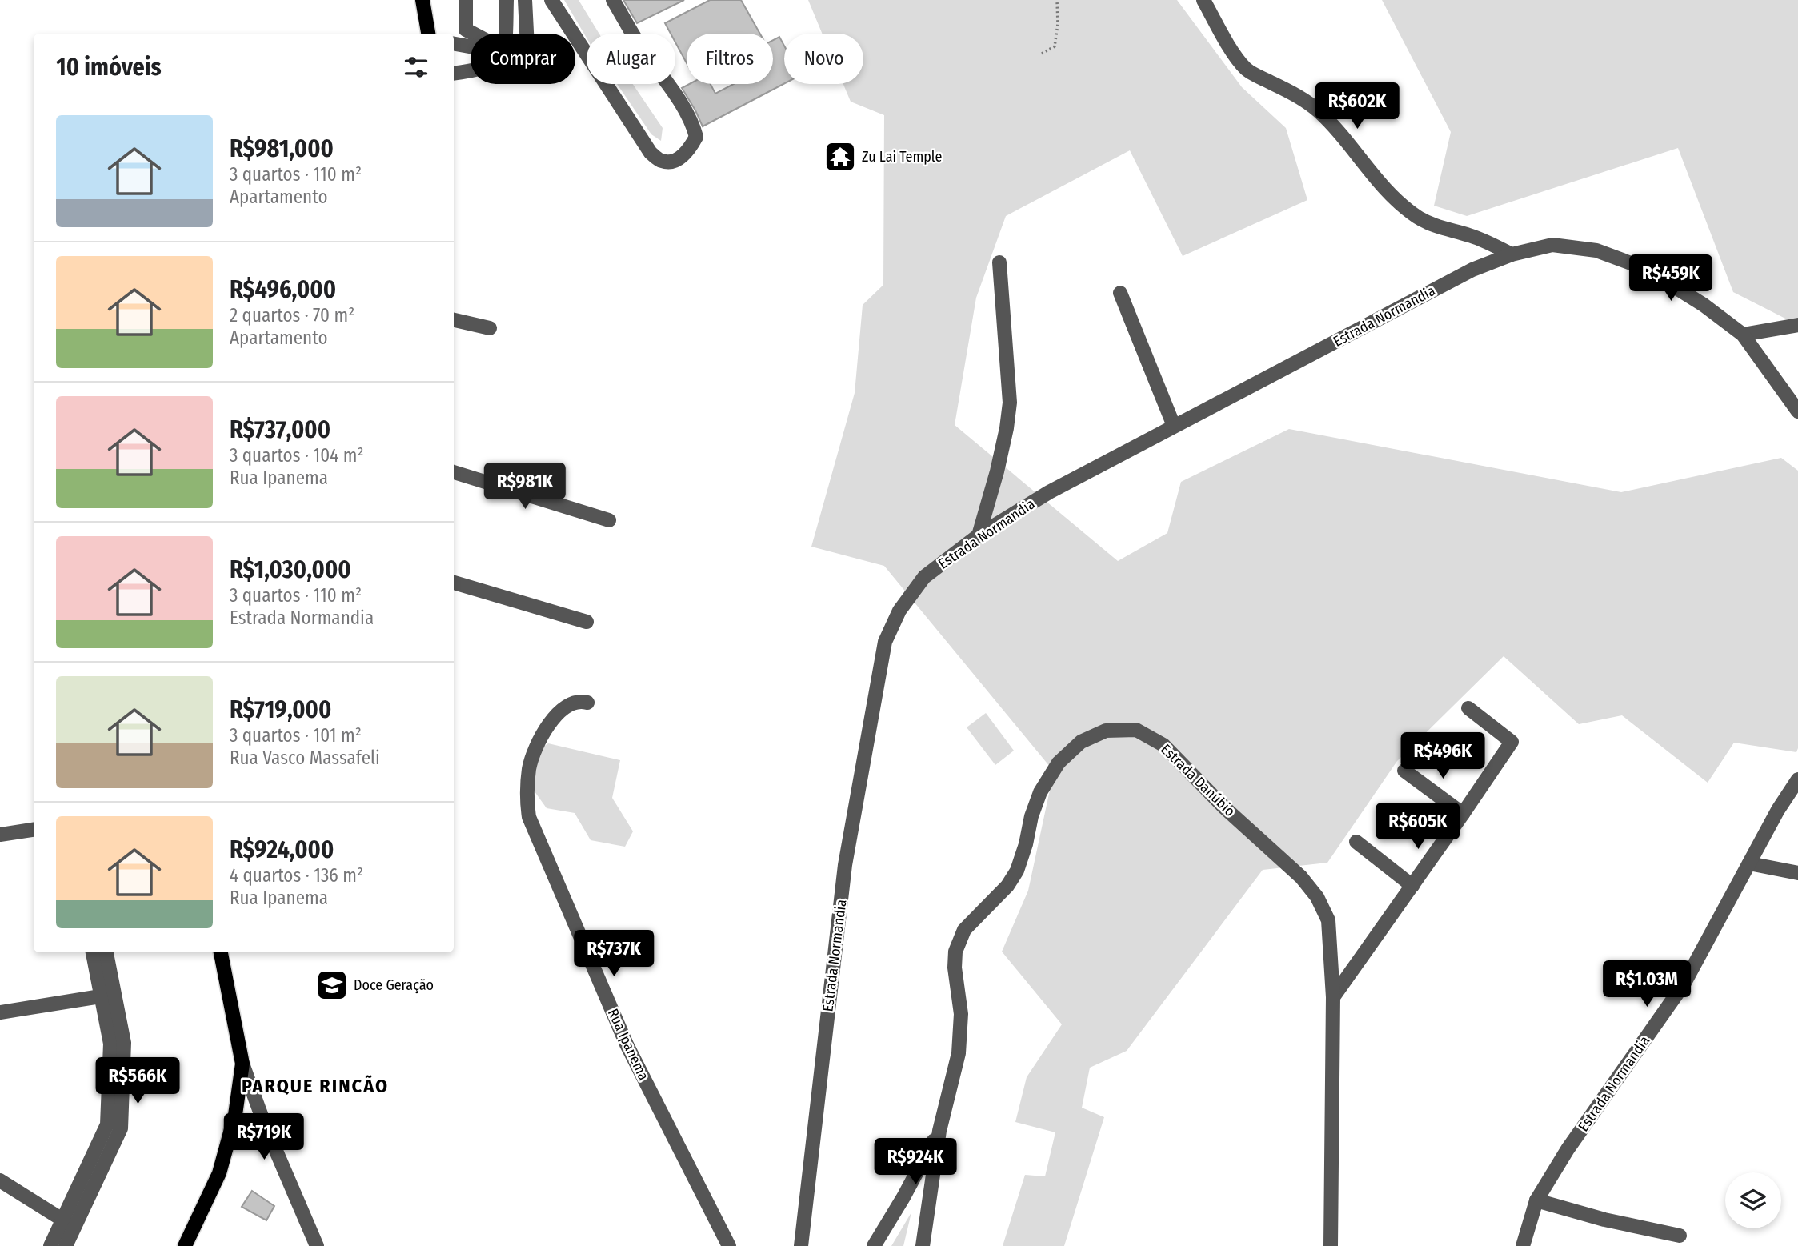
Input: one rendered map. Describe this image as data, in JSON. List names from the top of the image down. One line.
{"streets":{"street":["Estrada Normandia","Estrada Danúbio","Rua Ipanema"]},"districts":["PARQUE RINCÃO"],"places":{"temple":["Zu Lai Temple"],"school or university":["Doce Geração"]},"page":{"chip":["Comprar","Alugar","Filtros","Novo"],"heading":"10 imóveis","price":["R$602K","R$459K","R$981K","R$496K","R$605K","R$737K","R$1.03M","R$566K","R$719K","R$924K"],"list":[{"name":"R$981,000","note":"3 quartos · 110 m² · Apartamento"},{"name":"R$496,000","note":"2 quartos · 70 m² · Apartamento"},{"name":"R$737,000","note":"3 quartos · 104 m² · Rua Ipanema"},{"name":"R$1,030,000","note":"3 quartos · 110 m² · Estrada Normandia"},{"name":"R$719,000","note":"3 quartos · 101 m² · Rua Vasco Massafeli"},{"name":"R$924,000","note":"4 quartos · 136 m² · Rua Ipanema"}]}}
